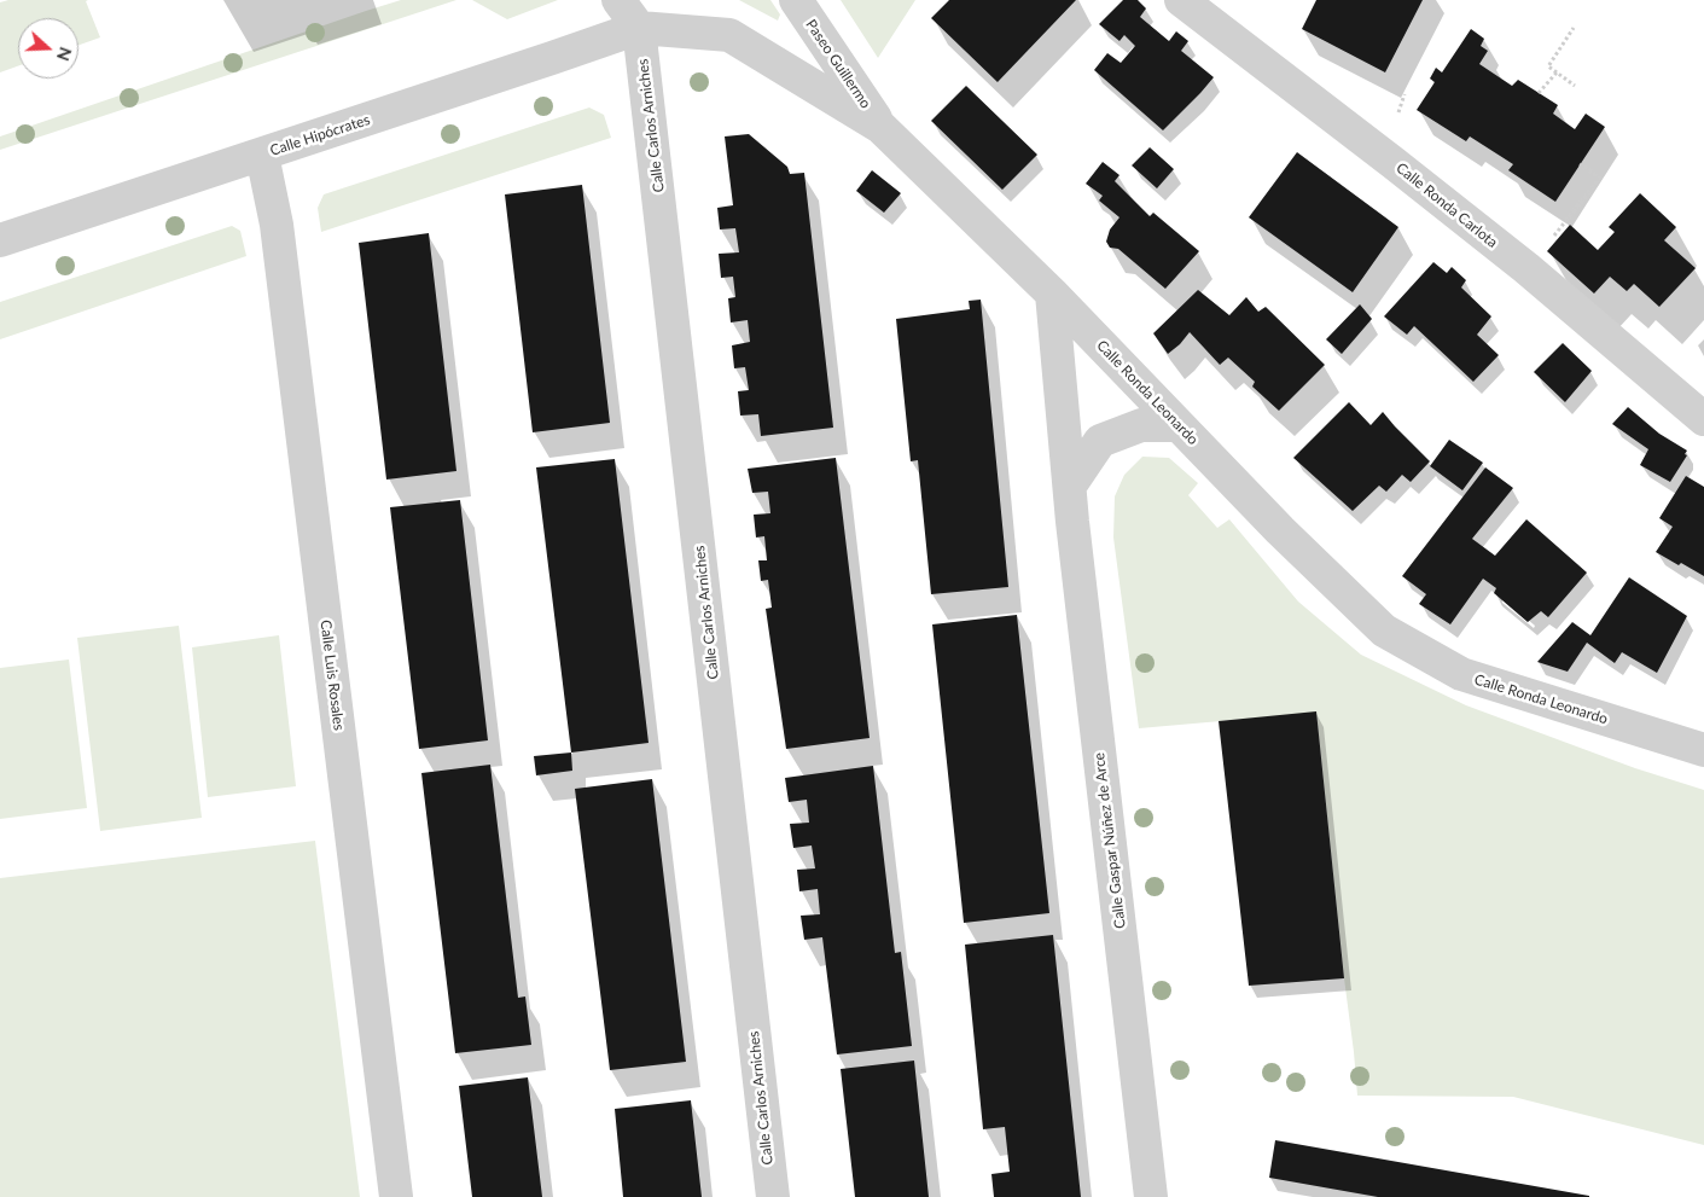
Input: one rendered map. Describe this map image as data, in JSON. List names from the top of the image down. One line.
{"streets":{"street":["Paseo Guillermo","Calle Carlos Arniches","Calle Hipócrates","Calle Ronda Carlota","Calle Ronda Leonardo","Calle Luis Rosales","Calle Gaspar Núñez de Arce"]},"crossings":[["Paseo Guillermo","Calle Ronda Leonardo"],["Calle Carlos Arniches","Calle Hipócrates"],["Calle Carlos Arniches","Calle Ronda Leonardo"],["Calle Hipócrates","Calle Ronda Leonardo"],["Calle Hipócrates","Calle Luis Rosales"],["Calle Ronda Leonardo","Calle Gaspar Núñez de Arce"]],"north":"right"}
